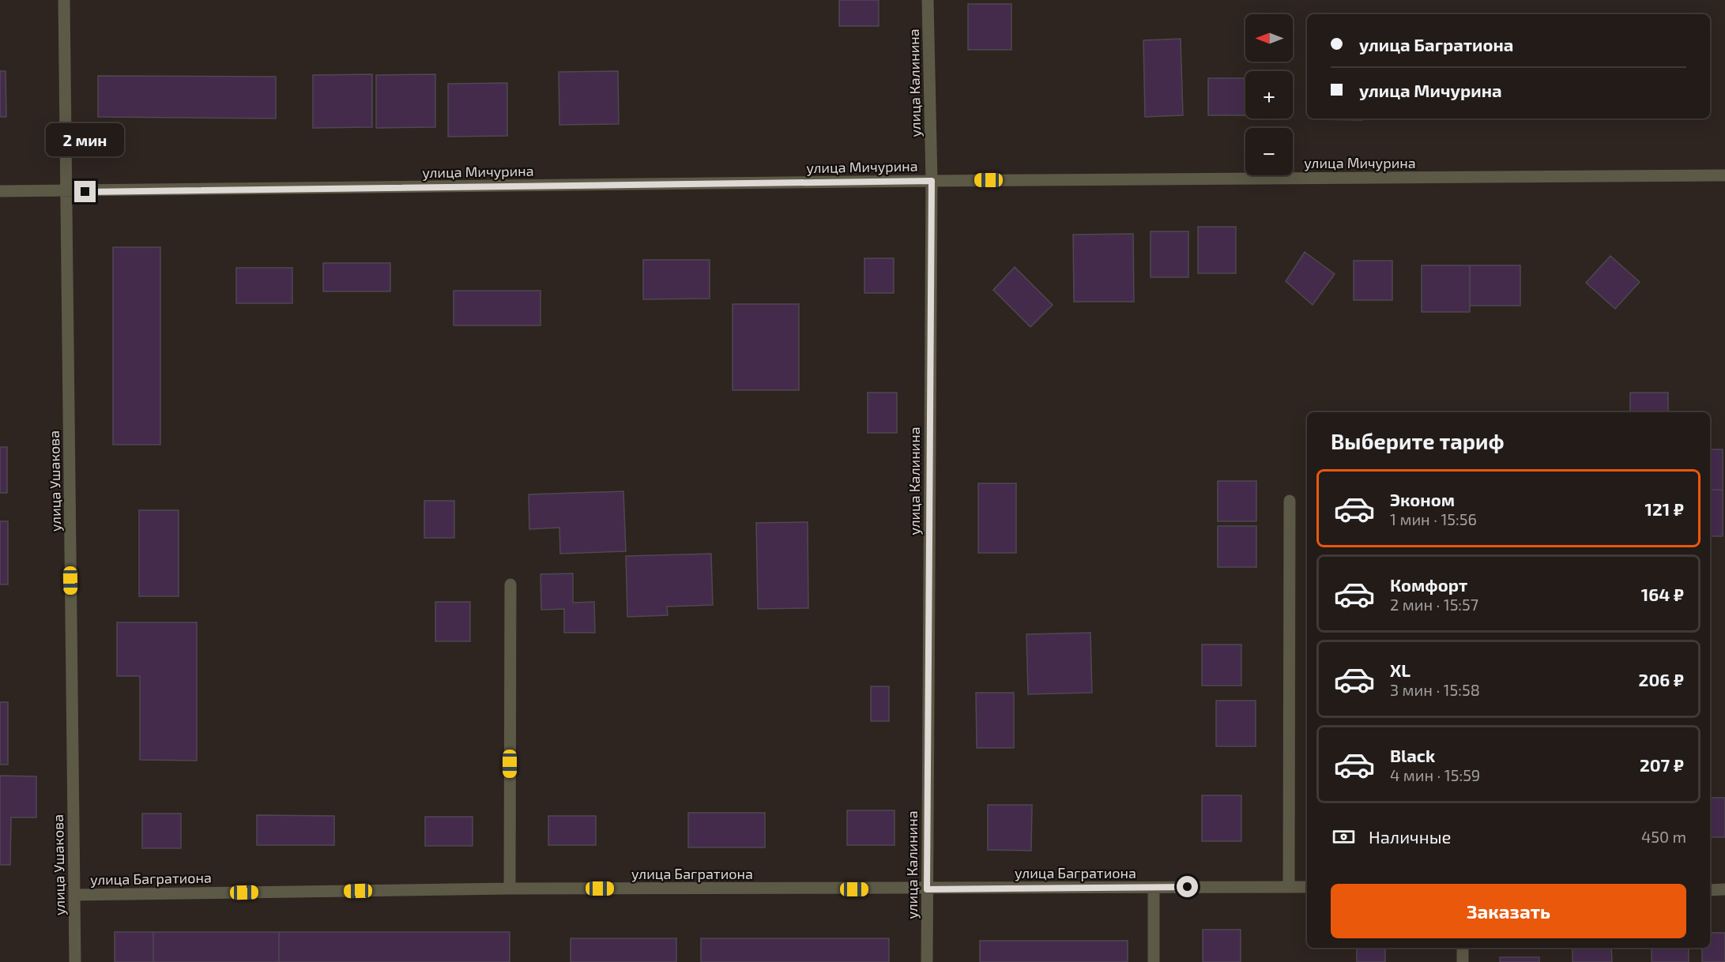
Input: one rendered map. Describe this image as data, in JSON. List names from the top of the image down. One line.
{"streets":{"street":["улица Калинина","улица Мичурина","улица Ушакова","улица Багратиона"]},"crossings":[["улица Калинина","улица Мичурина"],["улица Калинина","улица Багратиона"],["улица Мичурина","улица Ушакова"],["улица Ушакова","улица Багратиона"]],"north":"left","page":{"map_buttons":["+","−"],"banner":["улица Багратиона","улица Мичурина"],"bubble":"2 мин","heading":"Выберите тариф","list":[{"name":"Эконом","note":"1 мин · 15:56","value":"121 ₽"},{"name":"Комфорт","note":"2 мин · 15:57","value":"164 ₽"},{"name":"XL","note":"3 мин · 15:58","value":"206 ₽"},{"name":"Black","note":"4 мин · 15:59","value":"207 ₽"}],"pay":["Наличные","450 m"],"buttons":"Заказать"}}
